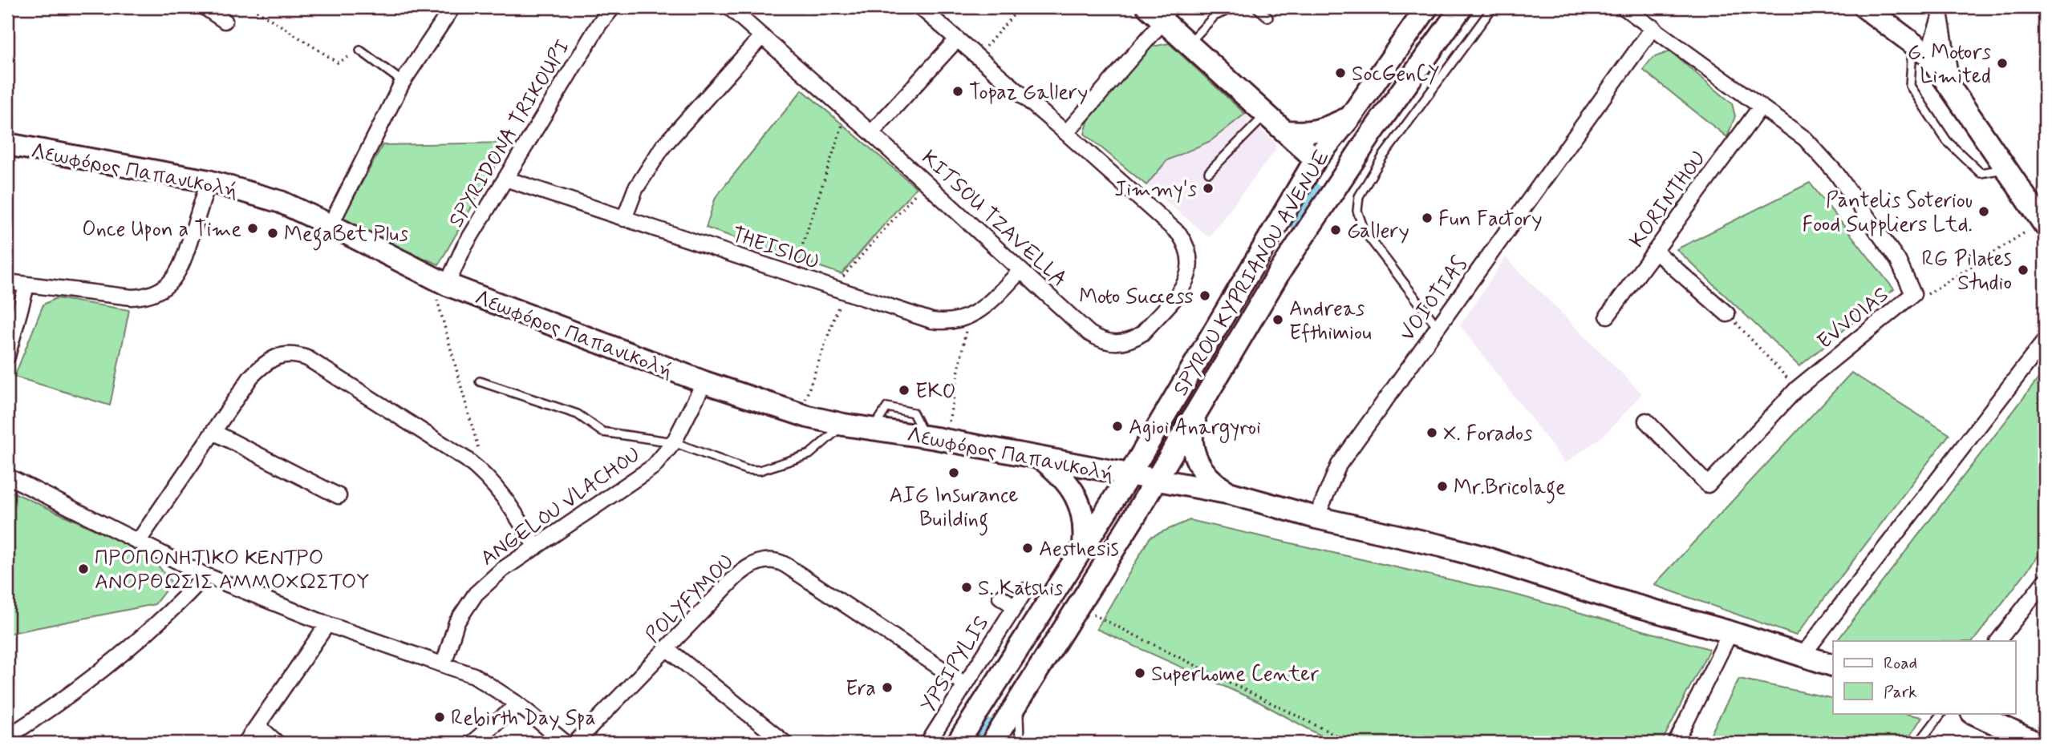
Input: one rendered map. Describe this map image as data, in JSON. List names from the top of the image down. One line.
{"streets":{"street":["SPYRIDONA TRIKOUPI","Λεωφόρος Παπανικολή","KORINTHOU","KITSOU TZAVELLA","THEISIOU","SPYROU KYPRIANOU AVENUE","VOIOTIAS","EVVOIAS","ANGELOU VLACHOU","POLYFYMOU","YPSIPYLIS"]},"crossings":[["SPYRIDONA TRIKOUPI","Λεωφόρος Παπανικολή"],["SPYRIDONA TRIKOUPI","THEISIOU"],["Λεωφόρος Παπανικολή","SPYROU KYPRIANOU AVENUE"],["Λεωφόρος Παπανικολή","ANGELOU VLACHOU"],["KORINTHOU","EVVOIAS"],["KITSOU TZAVELLA","THEISIOU"],["VOIOTIAS","EVVOIAS"],["POLYFYMOU","YPSIPYLIS"]],"places":["G. Motors Limited","SocGenCY","Topaz Gallery","Jimmy's","Pantelis Soteriou Food Suppliers Ltd.","Fun Factory","Once Upon a Time","Gallery","MegaBet Plus","RG Pilates Studio","Moto Success","Andreas Efthimiou","EKO","Agioi Anargyroi","X. Forados","AIG Insurance Building","Mr.Bricolage","Aesthesis","ΠΡΟΠΟΝΗΤΙΚΟ ΚΕΝΤΡΟ ΑΝΟΡΘΩΣΙΣ ΑΜΜΟΧΩΣΤΟΥ","S. Katshis","Superhome Center","Era","Rebirth Day Spa"],"legend":["Road","Park"]}
